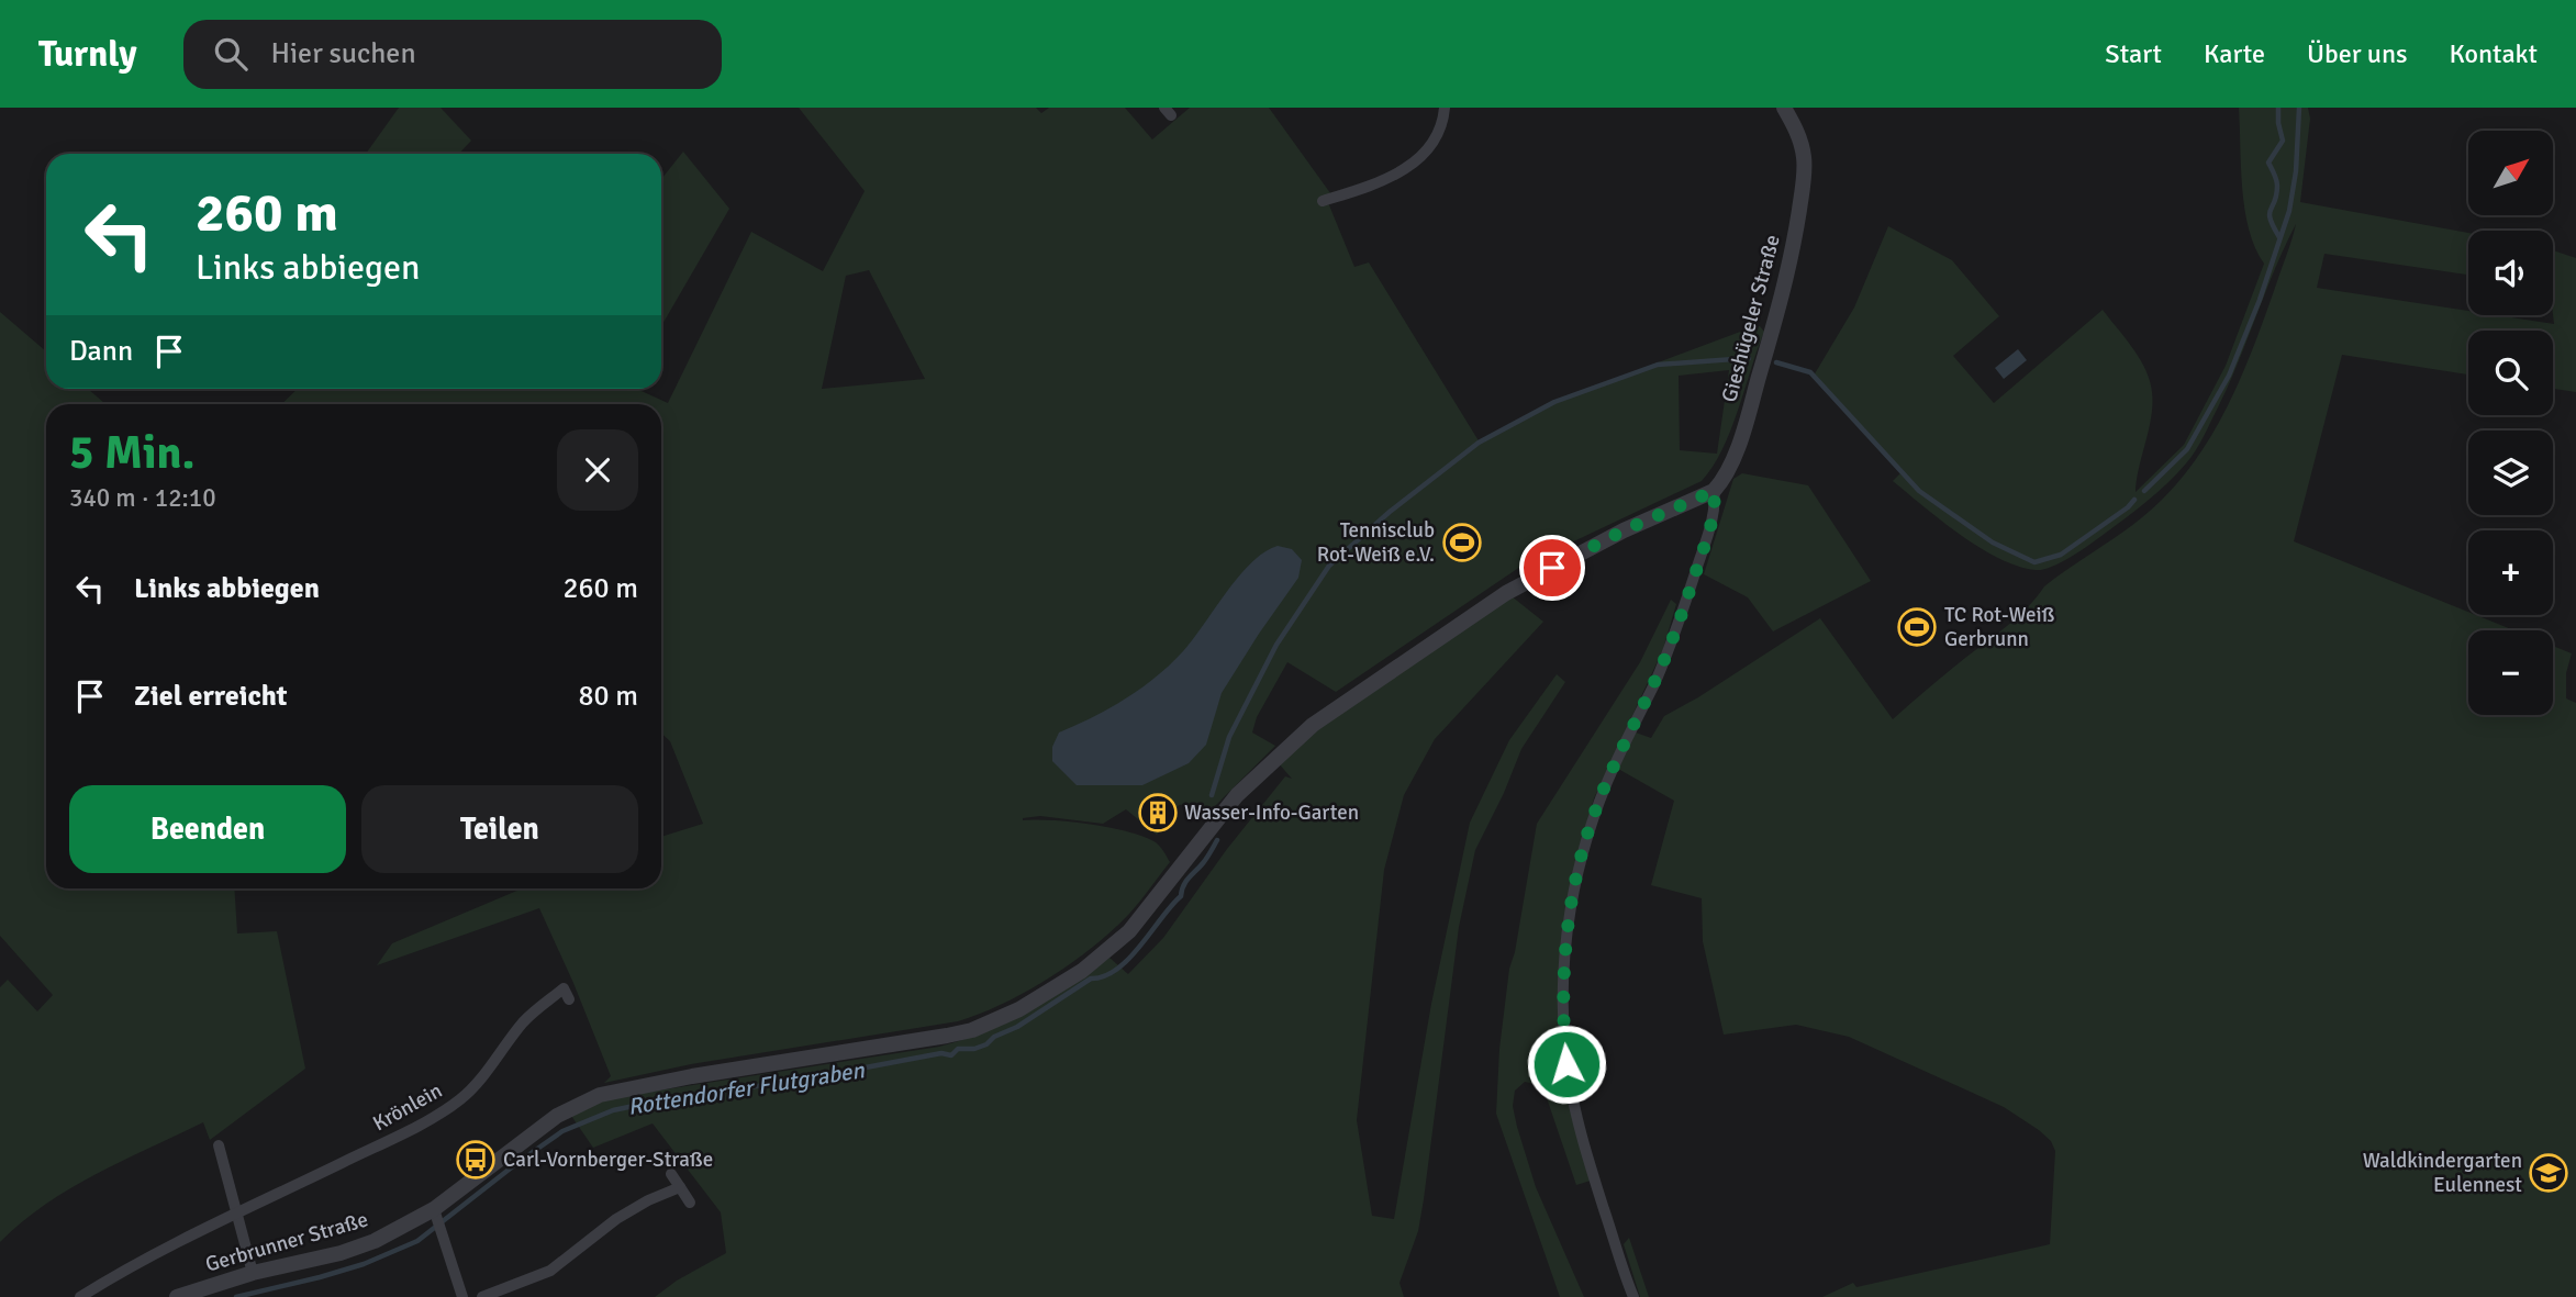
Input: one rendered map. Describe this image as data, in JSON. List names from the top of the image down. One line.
{"streets":{"street":["Gieshügeler Straße","Krönlein","Gerbrunner Straße"]},"crossings":[["Gieshügeler Straße","Gerbrunner Straße"]],"water":["Rottendorfer Flutgraben"],"places":{"sports":["Tennisclub Rot-Weiß e.V.","TC Rot-Weiß Gerbrunn"],"building":["Wasser-Info-Garten"],"bus stop":["Carl-Vornberger-Straße"],"school or university":["Waldkindergarten Eulennest"]},"north":"top right","page":{"header":"Turnly","search":"Hier suchen","nav":["Start","Karte","Über uns","Kontakt"],"map_buttons":["+","−"],"turn":["260 m","Links abbiegen"],"then":"Dann","heading":["5 Min.","340 m · 12:10"],"list":[{"name":"Links abbiegen","value":"260 m"},{"name":"Ziel erreicht","value":"80 m"}],"buttons":["Beenden","Teilen"]}}
